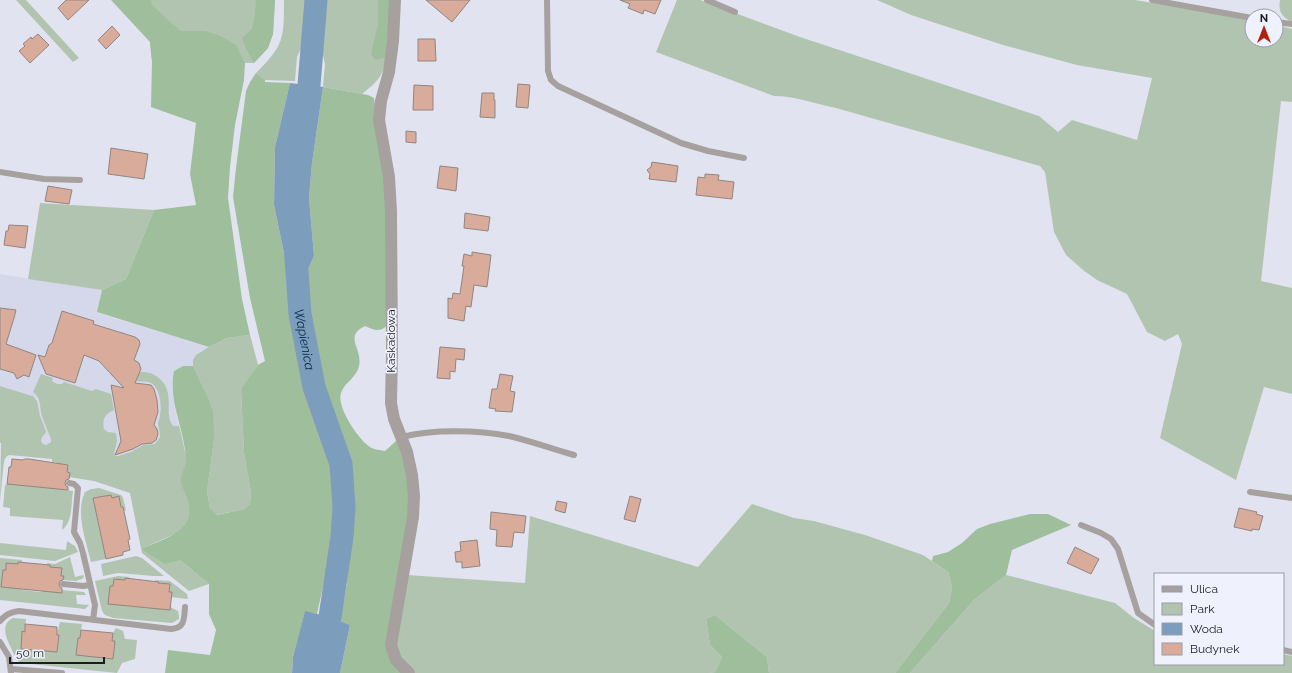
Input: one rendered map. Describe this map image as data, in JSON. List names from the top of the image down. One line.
{"streets":{"street":["Kaskadowa"]},"water":["Wapienica"],"legend":["Ulica","Park","Woda","Budynek"],"scale_bar":"50 m","north":"top"}
